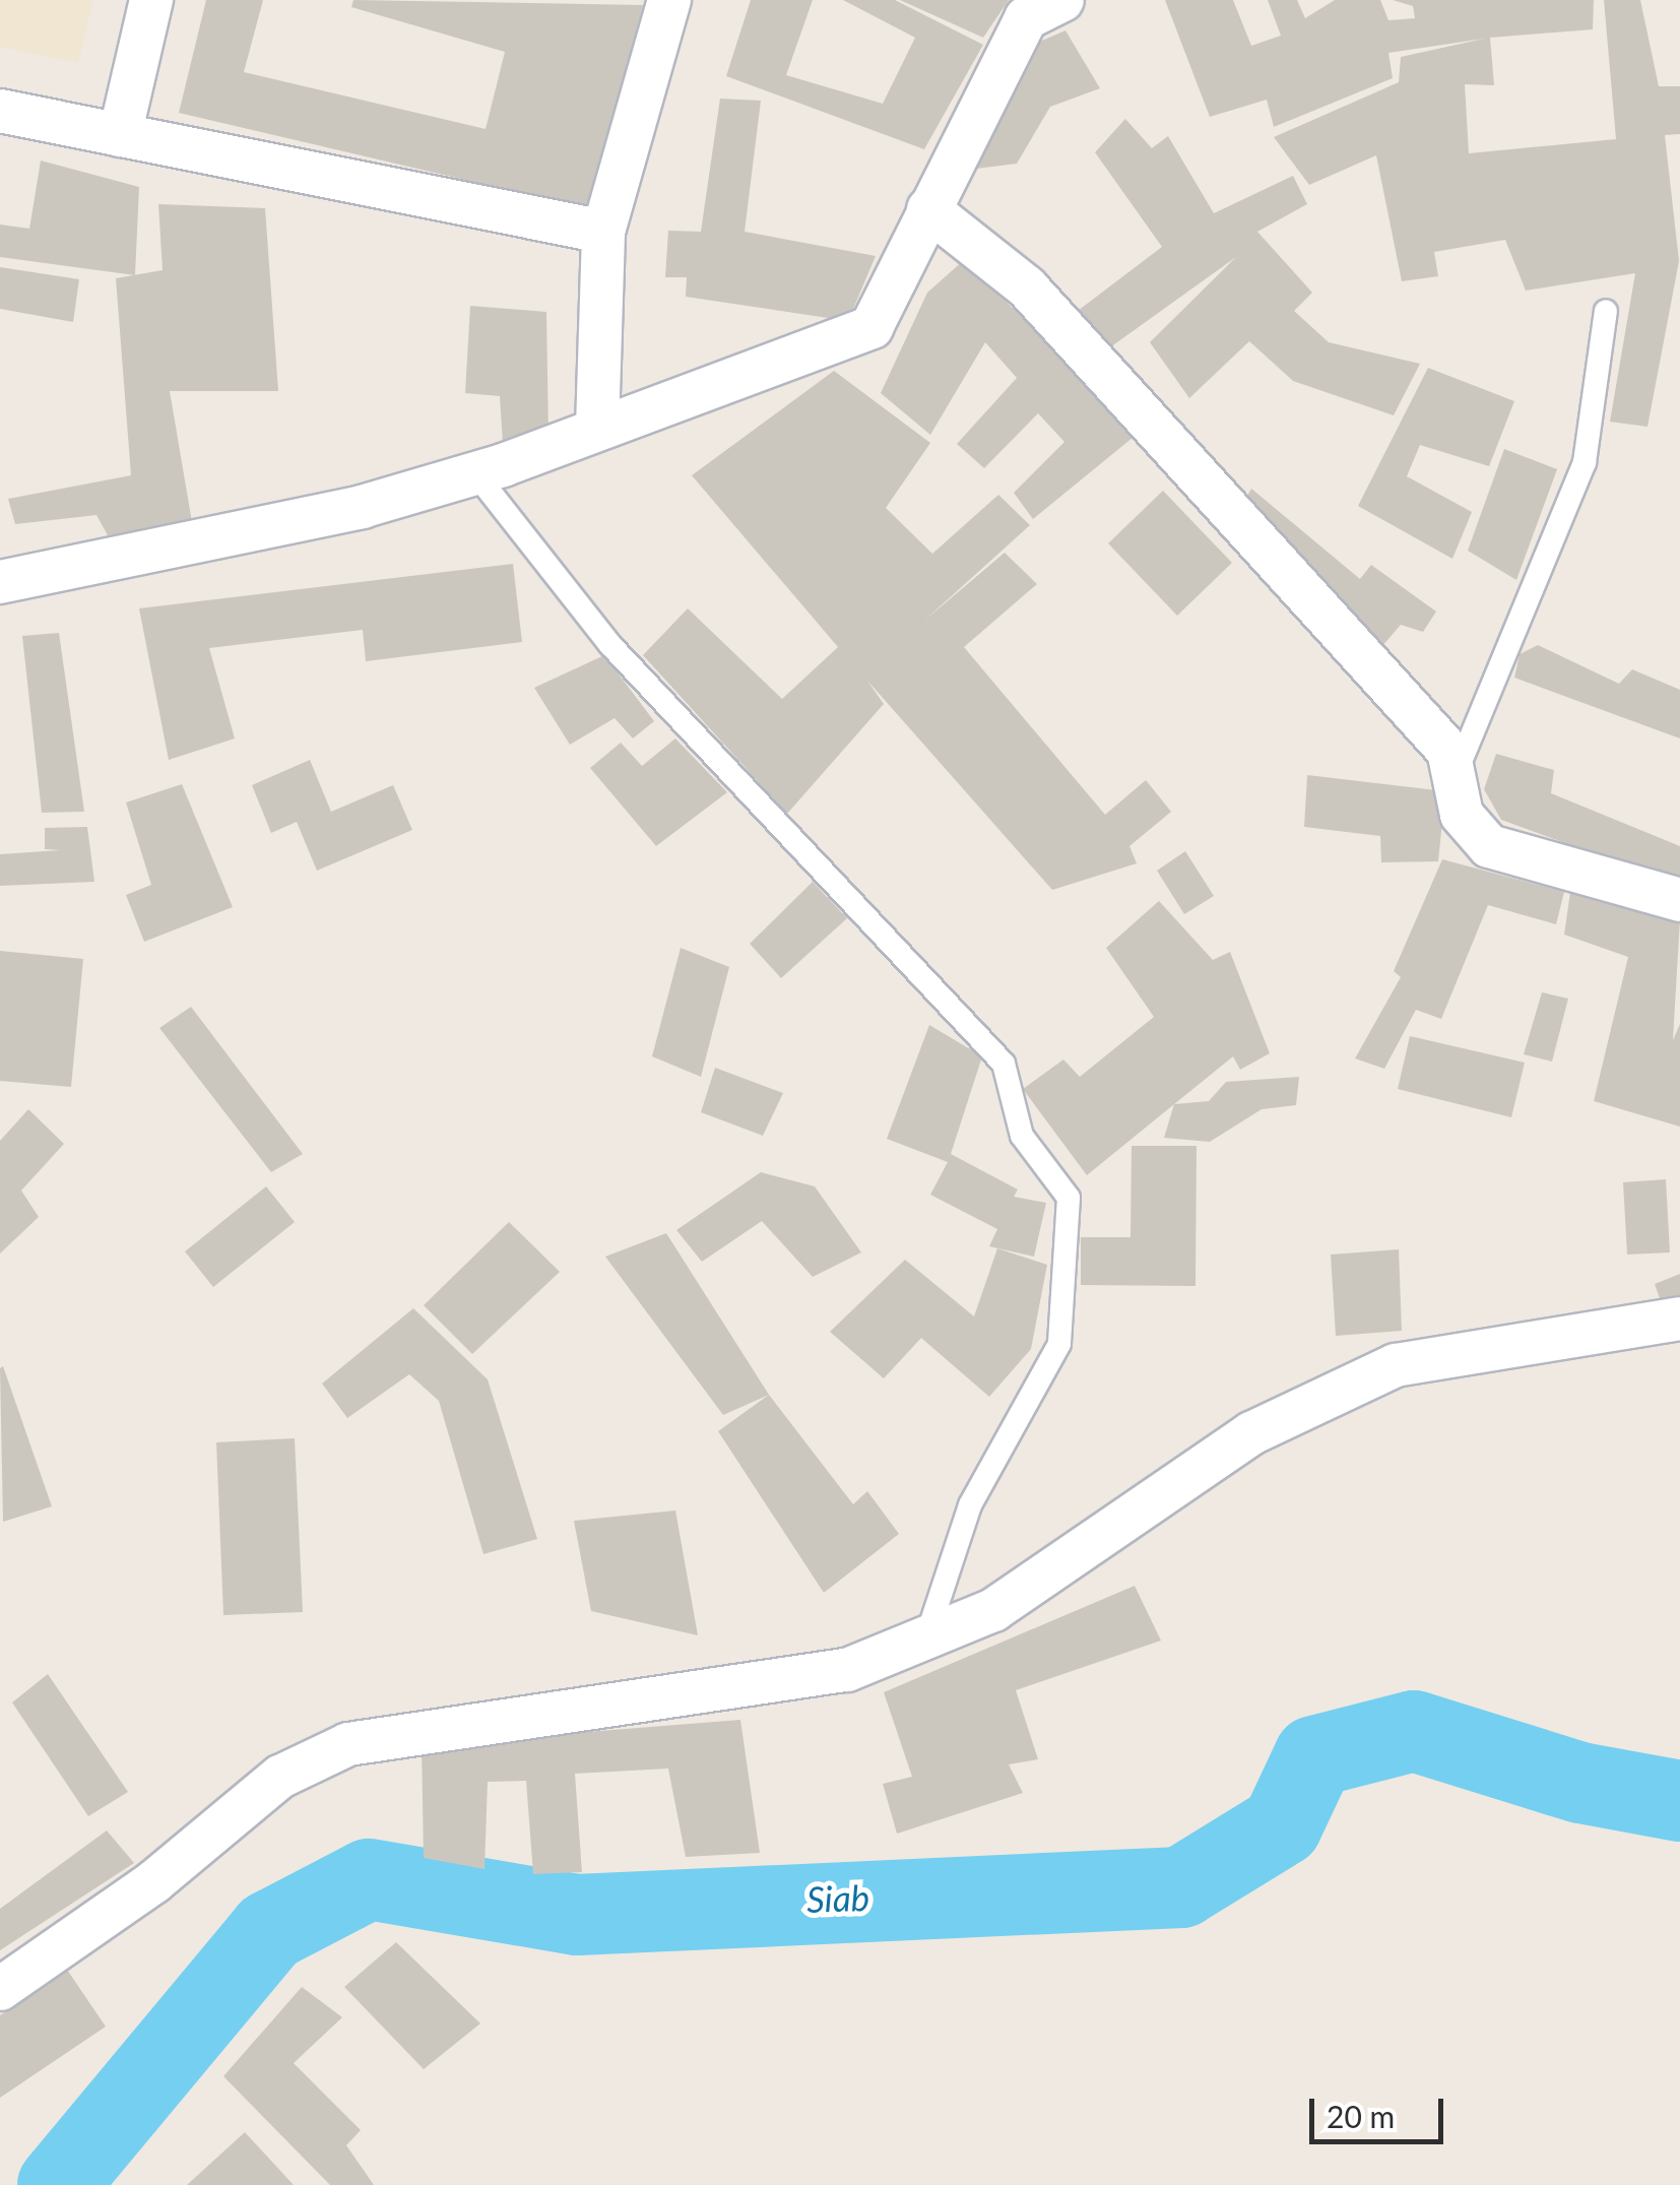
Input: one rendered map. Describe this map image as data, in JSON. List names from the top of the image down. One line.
{"water":["Siab"],"scale_bar":"20 m"}
